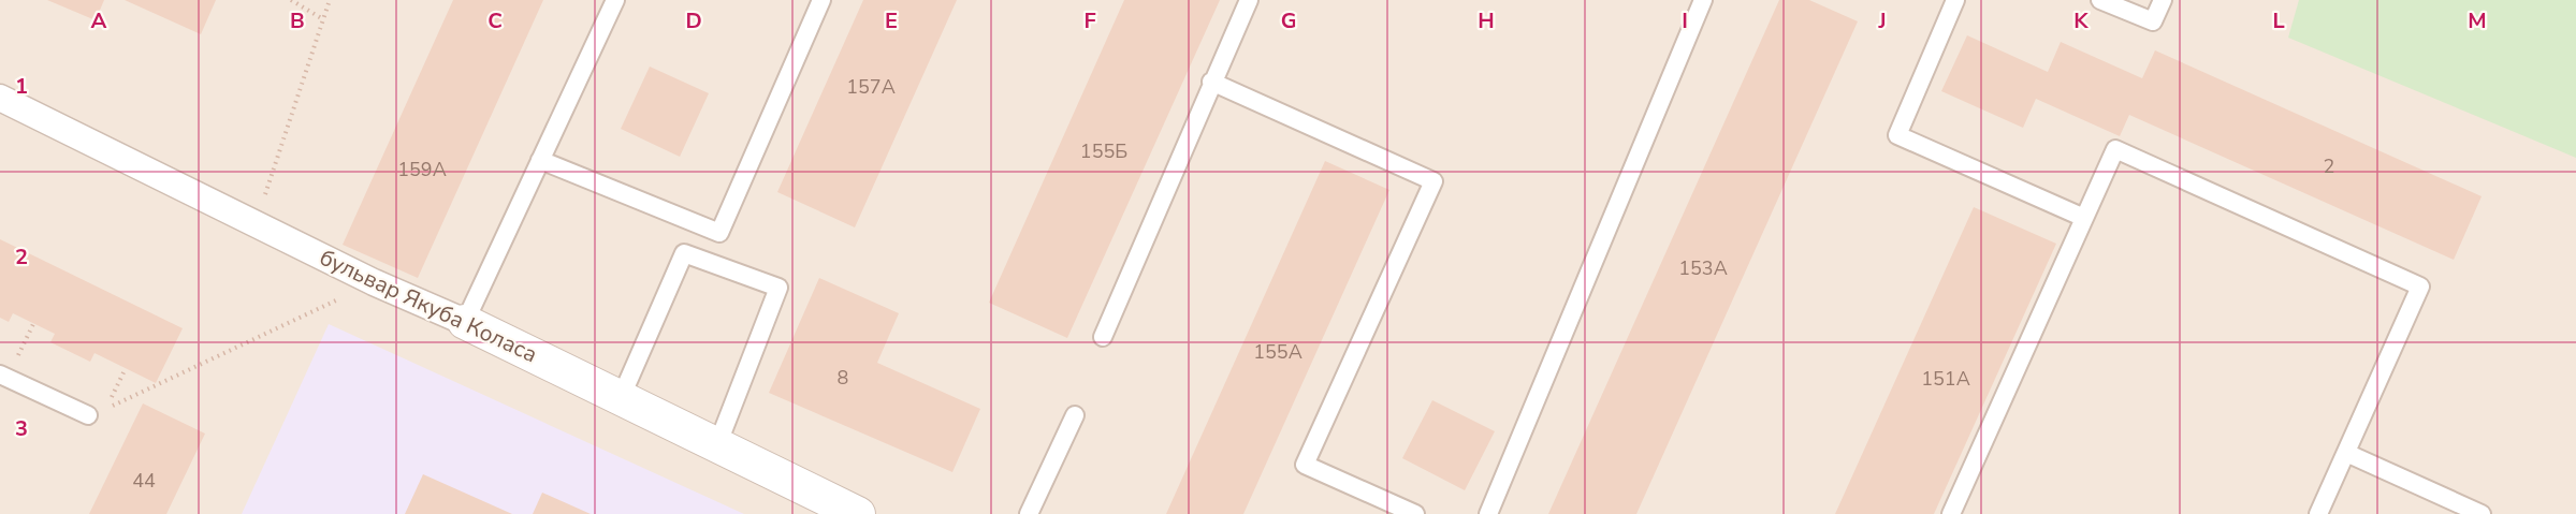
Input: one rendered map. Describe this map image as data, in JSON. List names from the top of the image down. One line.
{"streets":{"street":["бульвар Якуба Коласа"]},"house_numbers":["157А","155Б","2","159А","153А","155А","8","151А","44"],"grid":{"columns":["A","B","C","D","E","F","G","H","I","J","K","L","M"],"rows":["1","2","3"]}}
